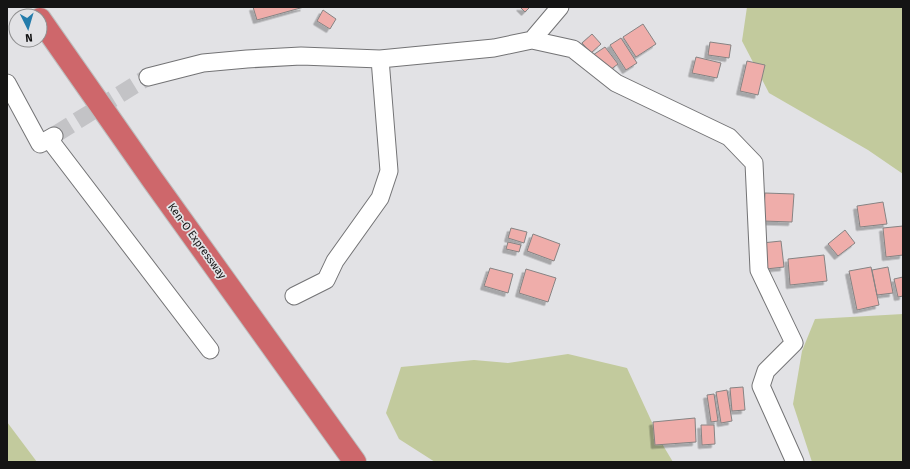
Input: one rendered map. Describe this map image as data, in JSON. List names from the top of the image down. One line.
{"streets":{"highway":["Ken-O Expressway"]},"north":"bottom"}
